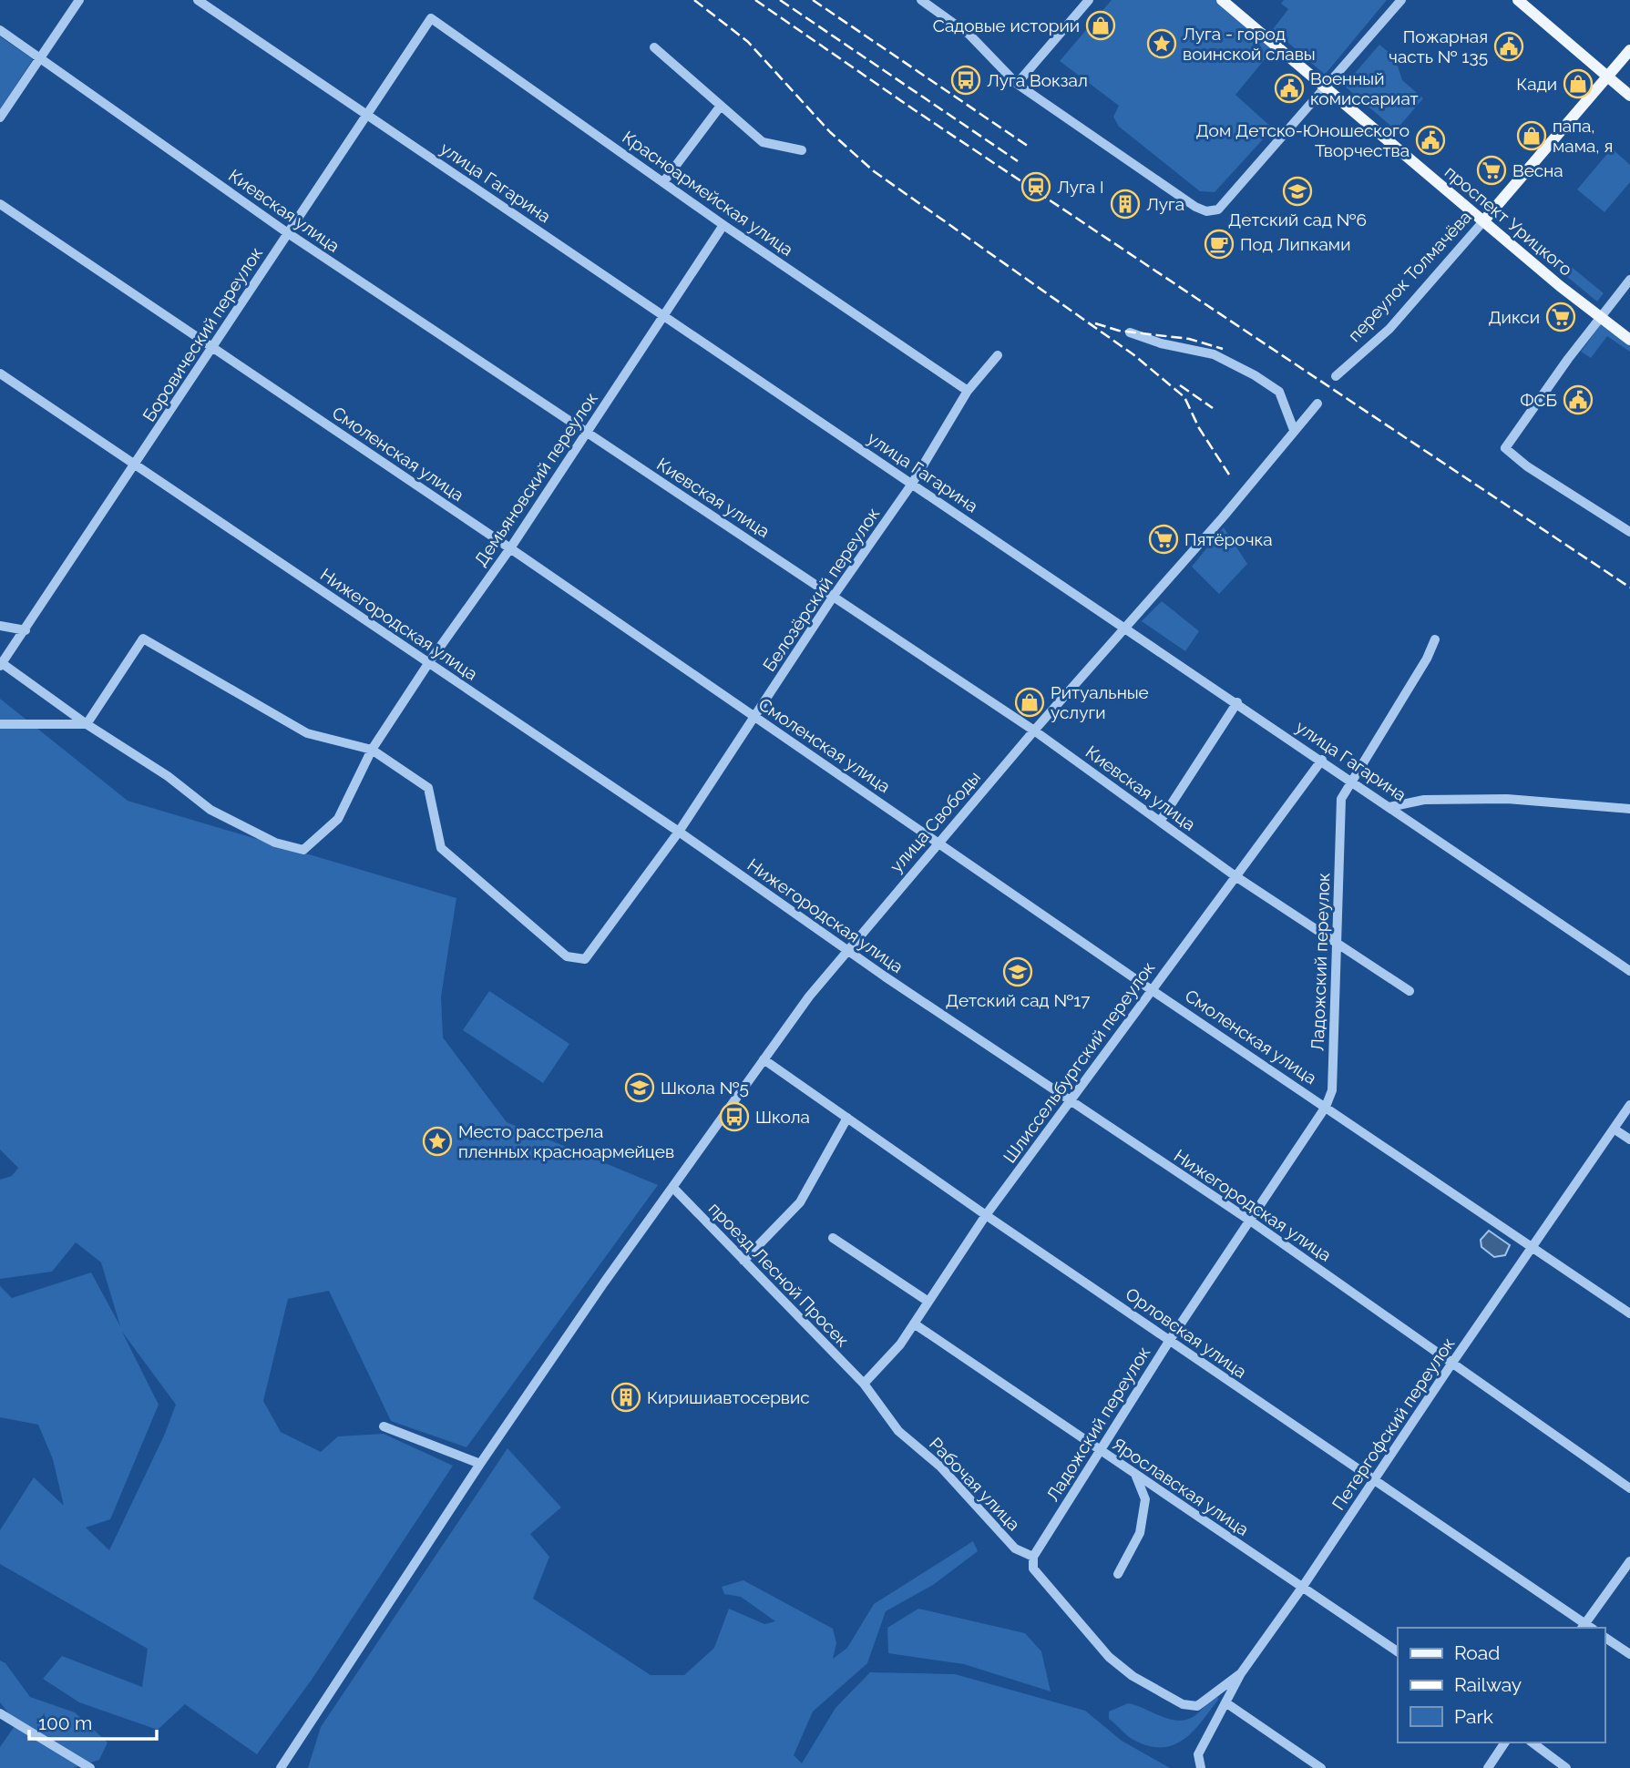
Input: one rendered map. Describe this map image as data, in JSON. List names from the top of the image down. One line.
{"streets":{"main road":["проспект Урицкого","переулок Толмачёва"],"street":["улица Гагарина","Красноармейская улица","Киевская улица","Боровический переулок","Смоленская улица","Демьяновский переулок","Белозёрский переулок","Нижегородская улица","улица Свободы","Ладожский переулок","Шлиссельбургский переулок","проезд Лесной Просек","Орловская улица","Петергофский переулок","Рабочая улица","Ярославская улица"]},"crossings":[["улица Гагарина","Боровический переулок"],["улица Гагарина","Демьяновский переулок"],["улица Гагарина","Белозёрский переулок"],["улица Гагарина","улица Свободы"],["улица Гагарина","Ладожский переулок"],["улица Гагарина","Шлиссельбургский переулок"],["Красноармейская улица","Боровический переулок"],["Красноармейская улица","Демьяновский переулок"],["Красноармейская улица","Белозёрский переулок"],["Киевская улица","Боровический переулок"],["Киевская улица","Демьяновский переулок"],["Киевская улица","Белозёрский переулок"],["Киевская улица","улица Свободы"],["Киевская улица","Ладожский переулок"],["Киевская улица","Шлиссельбургский переулок"],["проспект Урицкого","переулок Толмачёва"],["Боровический переулок","Смоленская улица"],["Боровический переулок","Нижегородская улица"],["Смоленская улица","Демьяновский переулок"],["Смоленская улица","Белозёрский переулок"],["Смоленская улица","улица Свободы"],["Смоленская улица","Ладожский переулок"],["Смоленская улица","Шлиссельбургский переулок"],["Смоленская улица","Петергофский переулок"],["Демьяновский переулок","Белозёрский переулок"],["Демьяновский переулок","Нижегородская улица"],["Белозёрский переулок","Нижегородская улица"],["Нижегородская улица","улица Свободы"],["Нижегородская улица","Ладожский переулок"],["Нижегородская улица","Шлиссельбургский переулок"],["Нижегородская улица","Петергофский переулок"],["улица Свободы","проезд Лесной Просек"],["улица Свободы","Орловская улица"],["Ладожский переулок","Орловская улица"],["Ладожский переулок","Рабочая улица"],["Ладожский переулок","Ярославская улица"],["Шлиссельбургский переулок","проезд Лесной Просек"],["Шлиссельбургский переулок","Орловская улица"],["Шлиссельбургский переулок","Рабочая улица"],["Шлиссельбургский переулок","Ярославская улица"],["проезд Лесной Просек","Рабочая улица"],["Орловская улица","Петергофский переулок"],["Петергофский переулок","Ярославская улица"]],"places":{"shop":["Садовые истории","Кади","папа, мама, я","Ритуальные услуги"],"place":["Луга - город воинской славы","Место расстрела пленных красноармейцев"],"public building":["Пожарная часть № 135","Военный комиссариат","Дом Детско-Юношеского Творчества","ФСБ"],"bus stop":["Луга Вокзал","Школа"],"supermarket":["Весна","Дикси","Пятёрочка"],"station":["Луга I"],"school or university":["Детский сад №6","Детский сад №17","Школа №5"],"building":["Луга","Киришиавтосервис"],"cafe":["Под Липками"]},"legend":["Road","Railway","Park"],"scale_bar":"100 m"}
